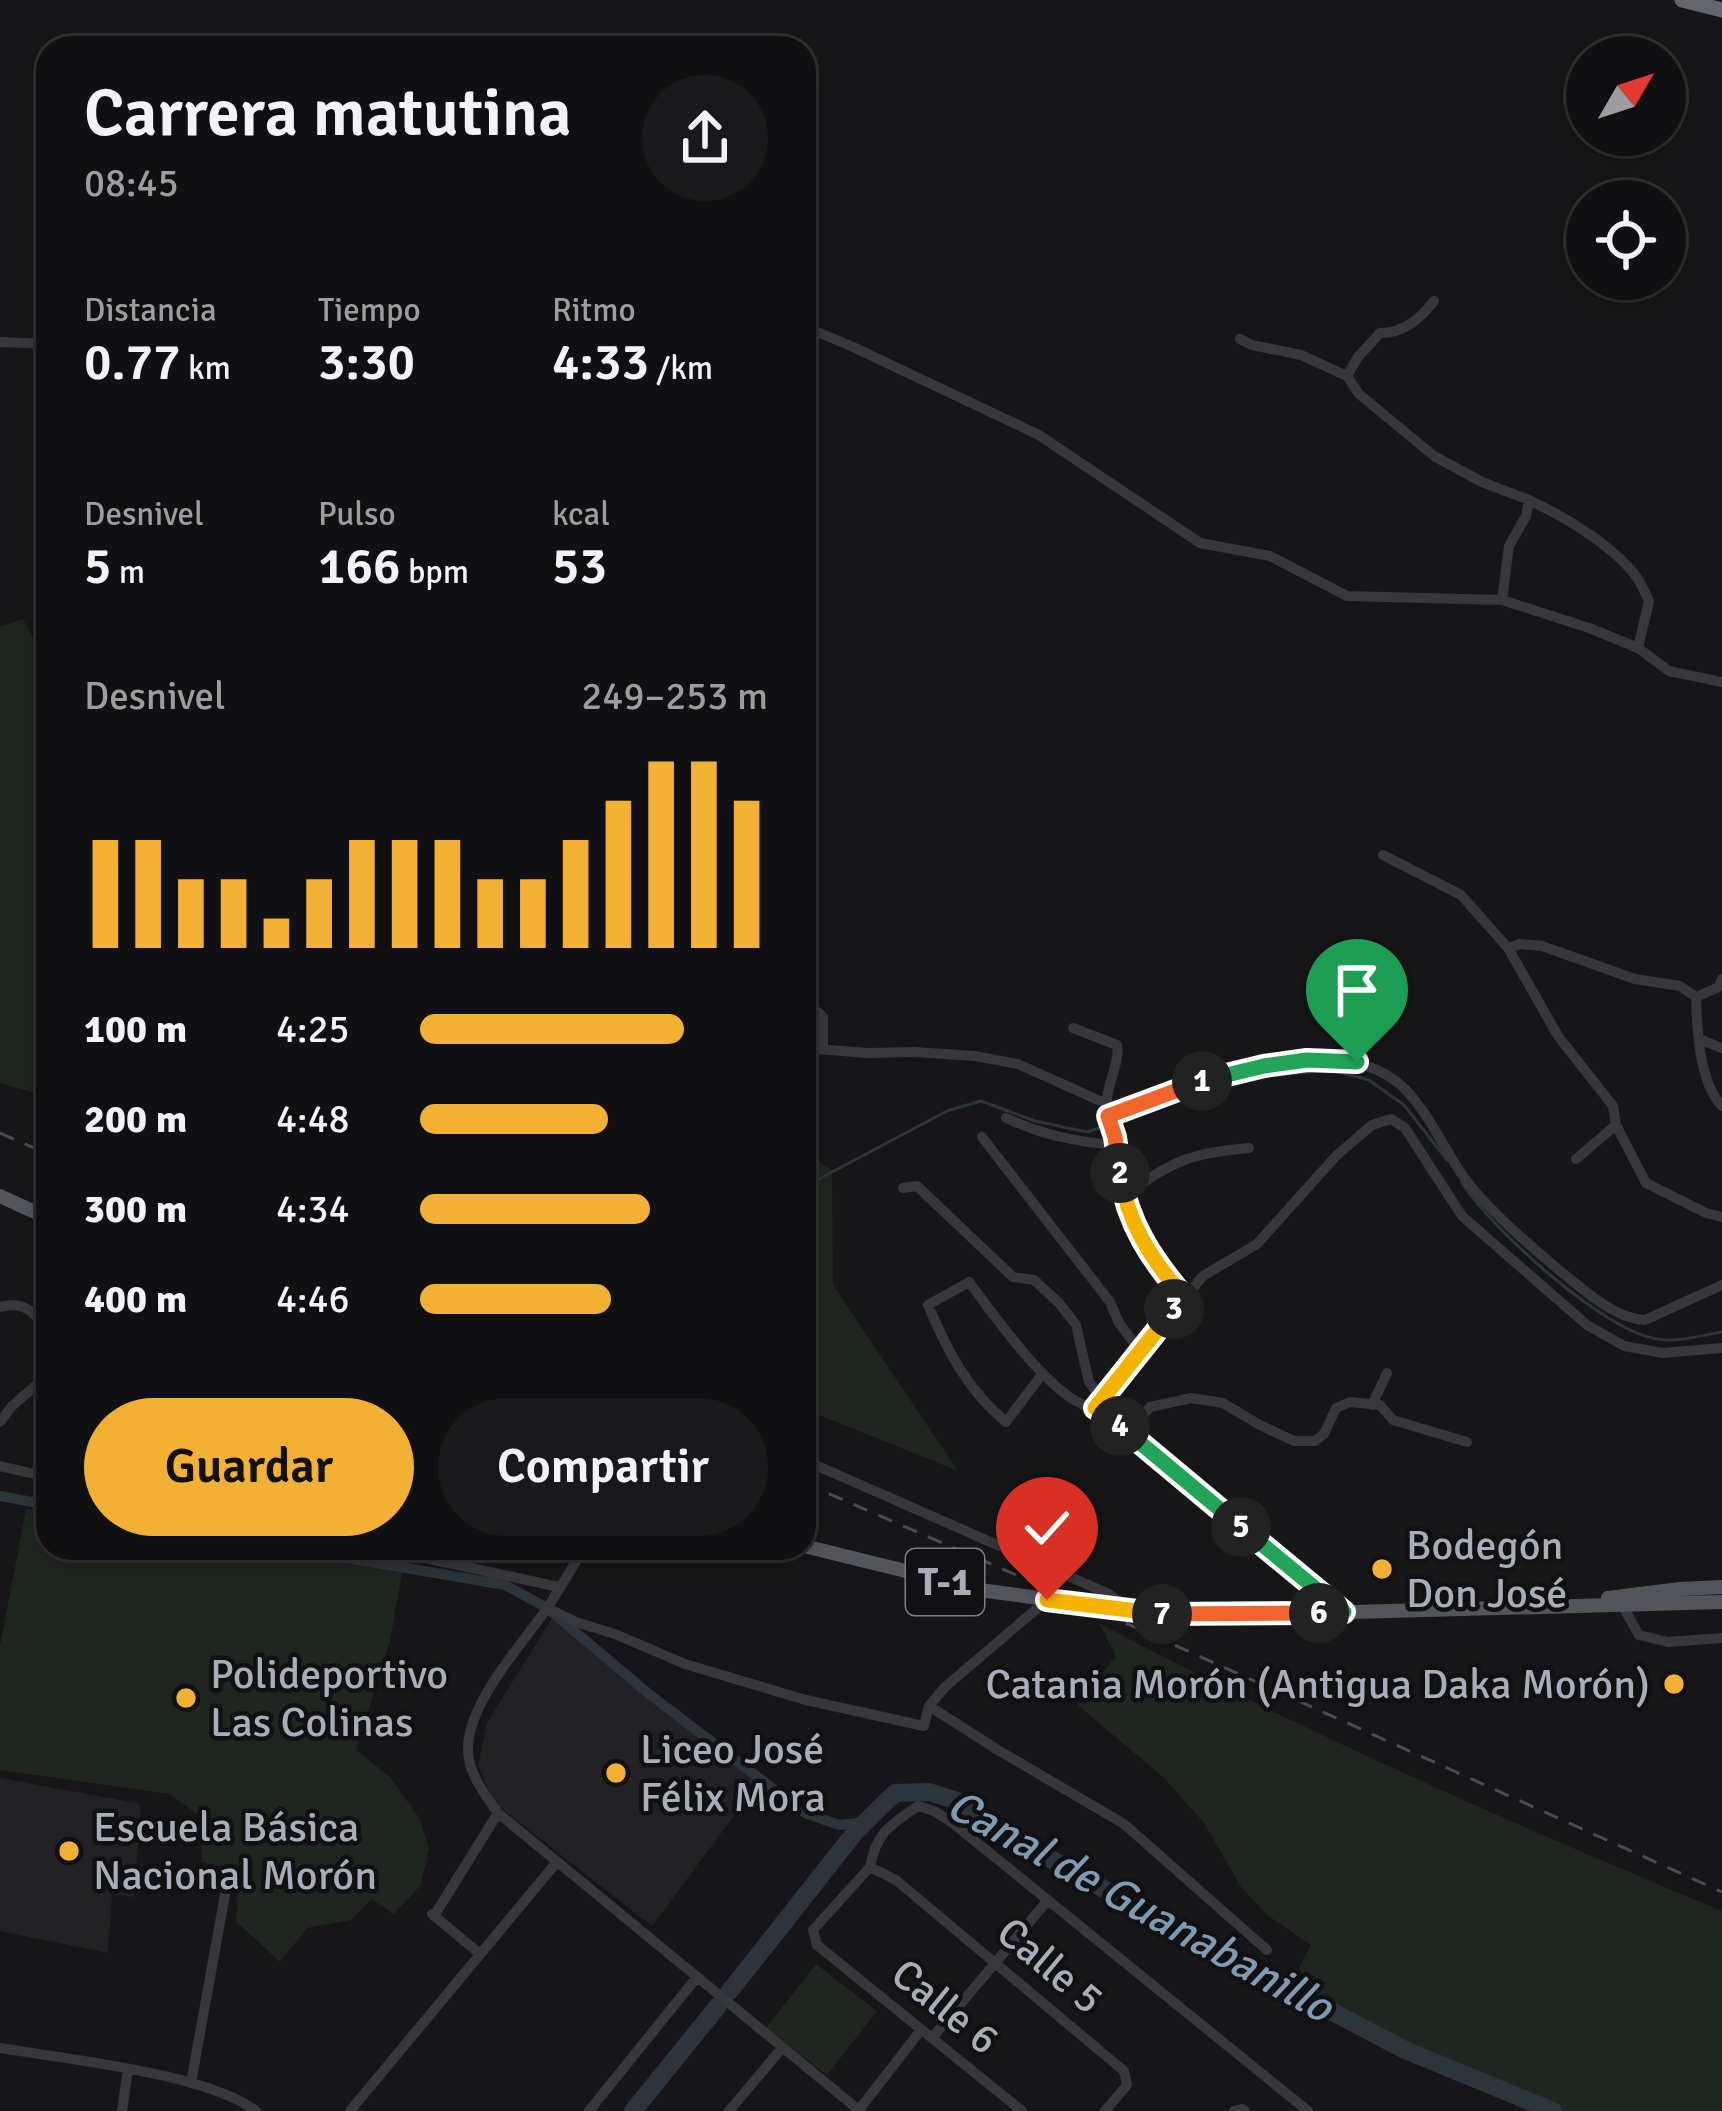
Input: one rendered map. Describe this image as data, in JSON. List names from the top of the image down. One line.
{"streets":{"main road":["T-1"],"street":["Calle 5","Calle 6"]},"crossings":[["Calle 5","Calle 6"]],"water":["Canal de Guanabanillo"],"places":["Bodegón Don José","Catania Morón (Antigua Daka Morón)","Polideportivo Las Colinas","Liceo José Félix Mora","Escuela Básica Nacional Morón"],"north":"top right","page":{"heading":["Carrera matutina","08:45"],"stats":[["Distancia","0.77 km"],["Tiempo","3:30"],["Ritmo","4:33 /km"],["Desnivel","5 m"],["Pulso","166 bpm"],["kcal","53"]],"chart":["Desnivel","249–253 m"],"list":[{"name":"100 m","note":"4:25"},{"name":"200 m","note":"4:48"},{"name":"300 m","note":"4:34"},{"name":"400 m","note":"4:46"}],"pins":["1","2","3","4","5","6","7"],"buttons":["Guardar","Compartir"]}}
